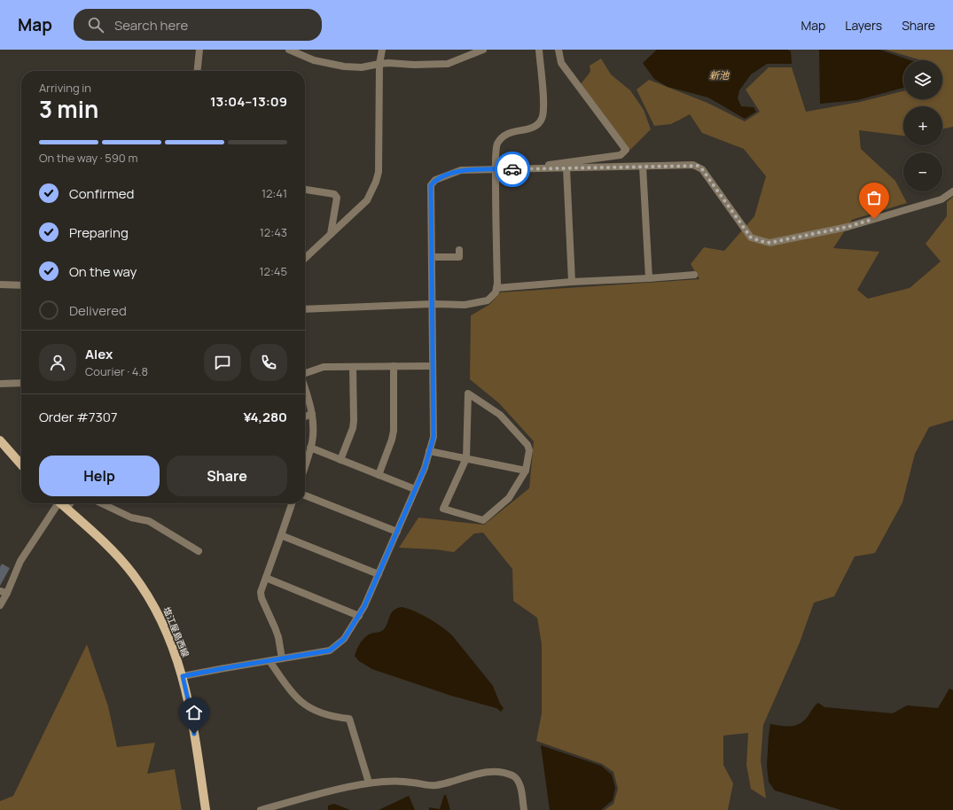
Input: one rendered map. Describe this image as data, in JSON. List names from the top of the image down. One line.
{"streets":{"main road":["塩江屋島西線"]},"water":["新池"],"page":{"header":"Map","search":"Search here","nav":["Map","Layers","Share"],"map_buttons":["+","−"],"heading":["3 min","Arriving in","13:04–13:09"],"panel":["Alex","Courier · 4.8","Order #7307","¥4,280"],"bar":"On the way · 590 m","list":[["Confirmed","12:41"],["Preparing","12:43"],["On the way","12:45"],"Delivered"],"buttons":["Help","Share"]}}
